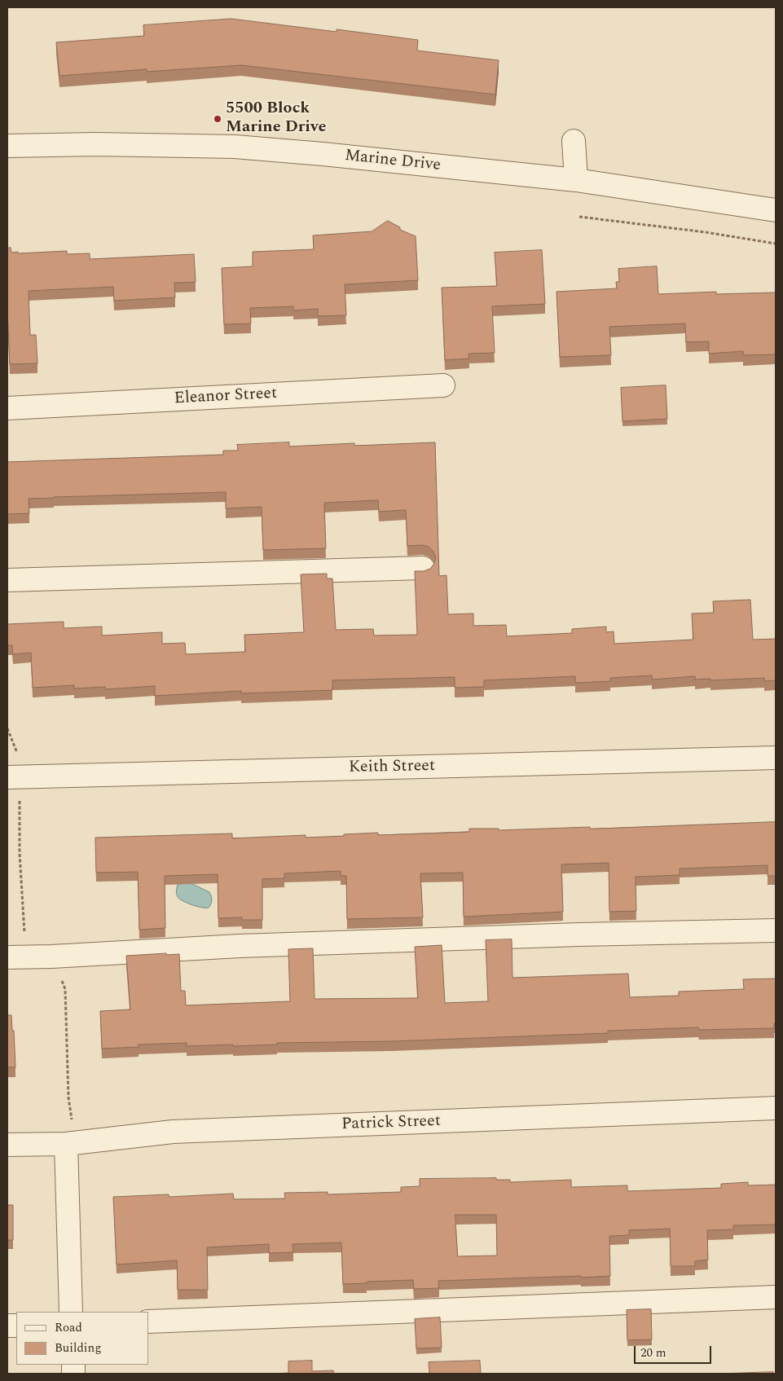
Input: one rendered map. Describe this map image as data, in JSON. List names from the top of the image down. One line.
{"streets":{"street":["Marine Drive","Eleanor Street","Keith Street","Patrick Street"]},"places":["5500 Block Marine Drive"],"legend":["Road","Building"],"scale_bar":"20 m"}
